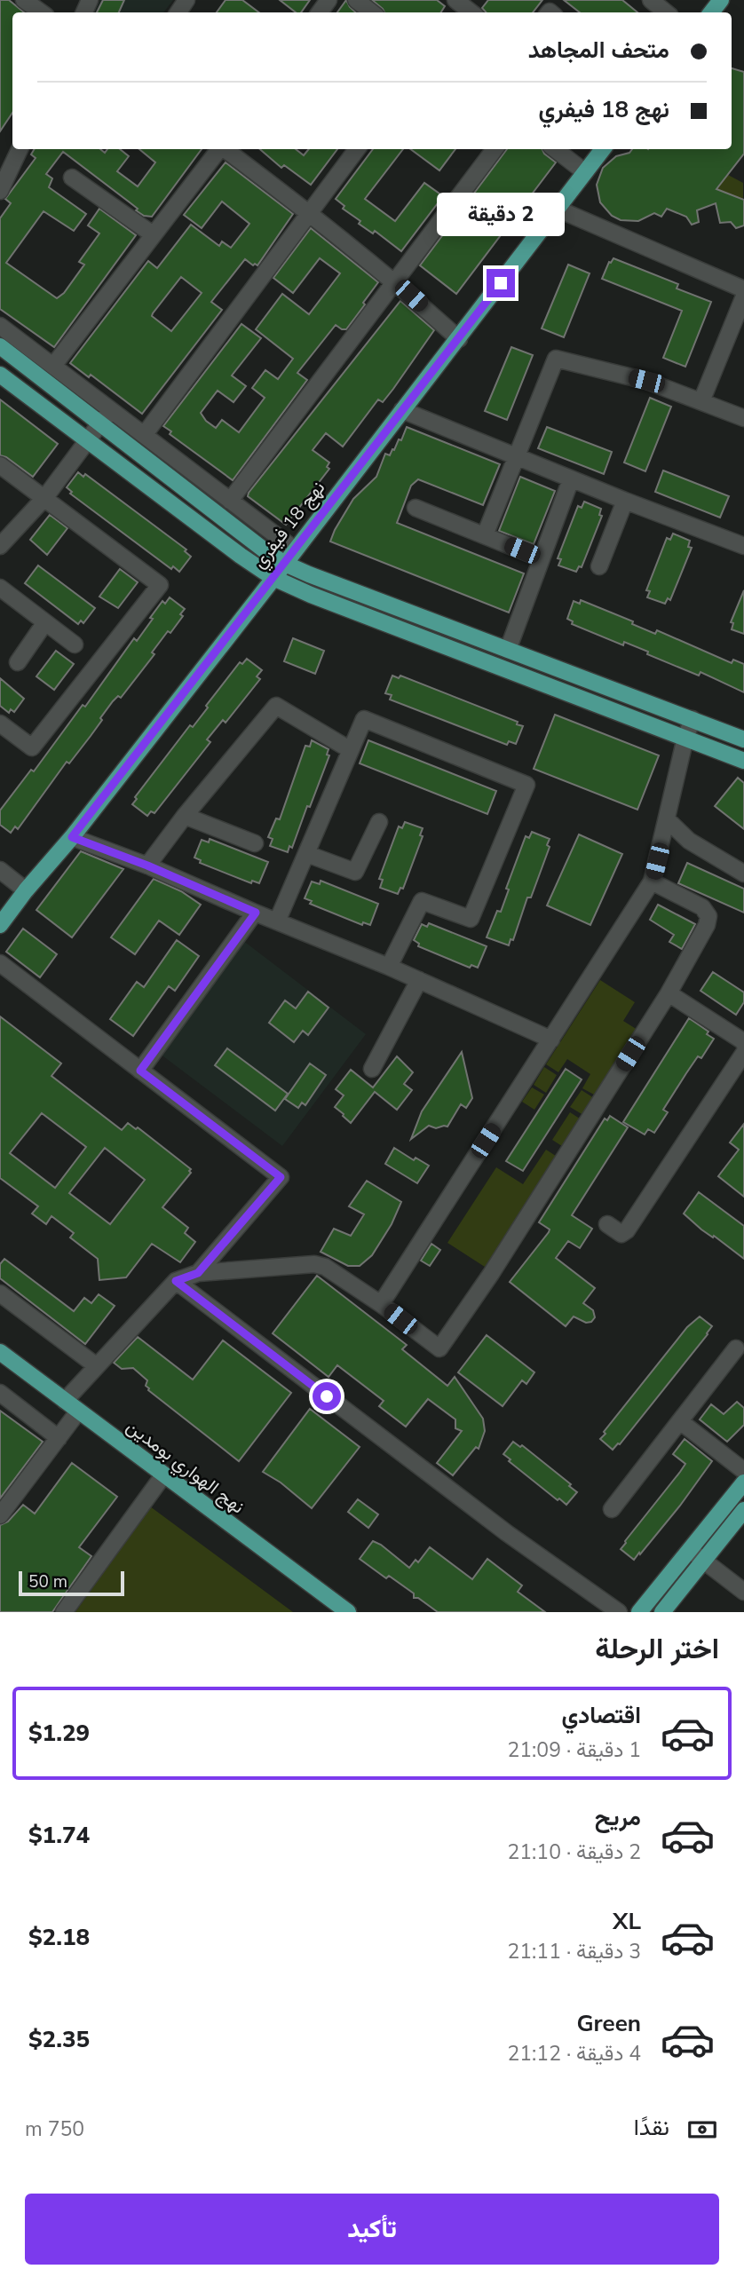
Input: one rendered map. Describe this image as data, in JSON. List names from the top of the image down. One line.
{"streets":{"main road":["نهج 18 فيفري","نهج الهواري بومدين"]},"scale_bar":"50 m","page":{"banner":["متحف المجاهد","نهج 18 فيفري"],"bubble":"2 دقيقة","scale":"50 m","heading":"اختر الرحلة","list":[{"name":"اقتصادي","note":"1 دقيقة · 21:09","value":"$1.29"},{"name":"مريح","note":"2 دقيقة · 21:10","value":"$1.74"},{"name":"XL","note":"3 دقيقة · 21:11","value":"$2.18"},{"name":"Green","note":"4 دقيقة · 21:12","value":"$2.35"}],"pay":["نقدًا","750 m"],"buttons":"تأكيد"}}
